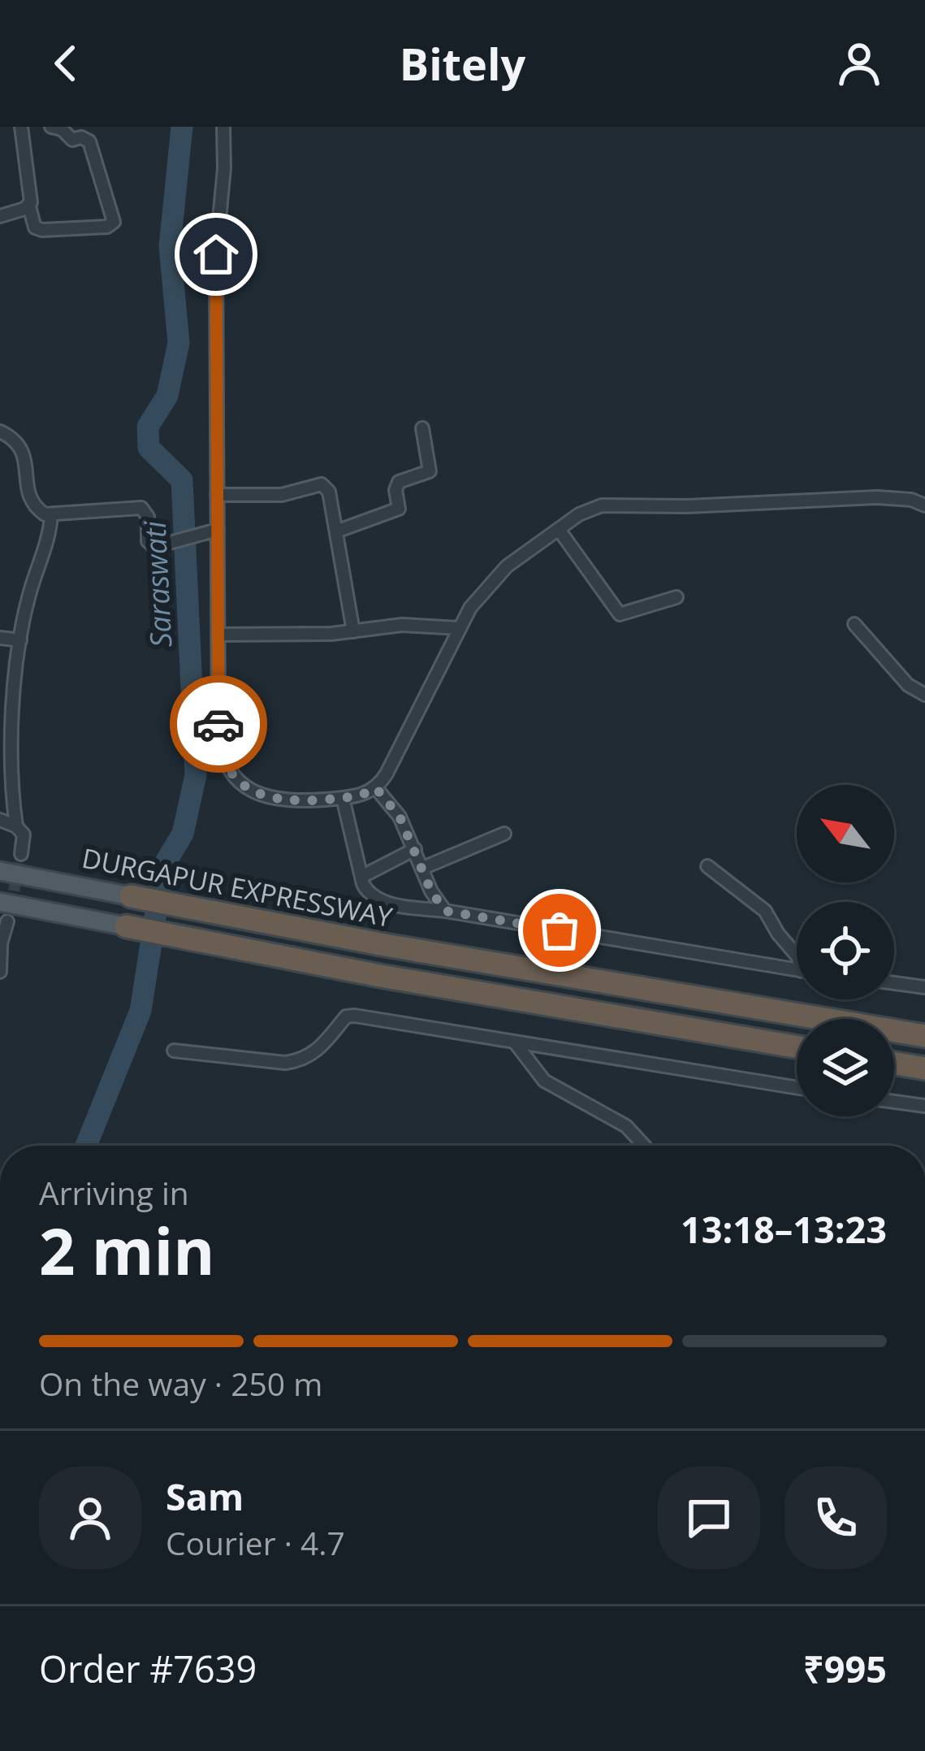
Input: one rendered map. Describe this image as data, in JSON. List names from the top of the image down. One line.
{"streets":{"highway":["DURGAPUR EXPRESSWAY"]},"water":["Saraswati"],"north":"top left","page":{"header":"Bitely","heading":["2 min","Arriving in","13:18–13:23"],"panel":["Sam","Courier · 4.7","Order #7639","₹995"],"bar":"On the way · 250 m"}}
